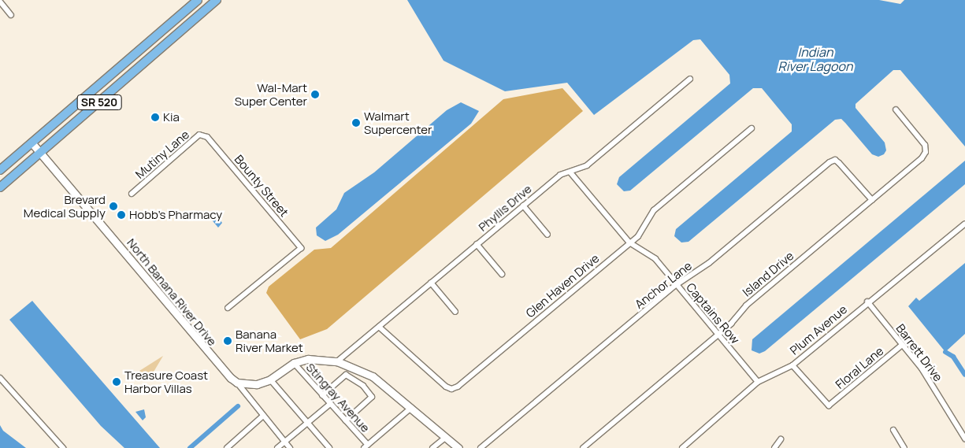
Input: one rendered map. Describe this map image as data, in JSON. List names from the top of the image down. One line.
{"streets":{"main road":["SR 520"],"street":["Mutiny Lane","Bounty Street","Phyllis Drive","Island Drive","Anchor Lane","Glen Haven Drive","North Banana River Drive","Captains Row","Plum Avenue","Barrett Drive","Floral Lane","Stingray Avenue"]},"crossings":[["SR 520","North Banana River Drive"],["Mutiny Lane","Bounty Street"],["Phyllis Drive","Glen Haven Drive"],["Phyllis Drive","Captains Row"],["Island Drive","Anchor Lane"],["Island Drive","Captains Row"],["Anchor Lane","Captains Row"],["Glen Haven Drive","Captains Row"],["Captains Row","Plum Avenue"],["Plum Avenue","Barrett Drive"],["Plum Avenue","Floral Lane"],["Barrett Drive","Floral Lane"]],"water":["Indian River Lagoon"],"places":["Wal-Mart Super Center","Kia","Walmart Supercenter","Brevard Medical Supply","Hobb's Pharmacy","Banana River Market","Treasure Coast Harbor Villas"]}
